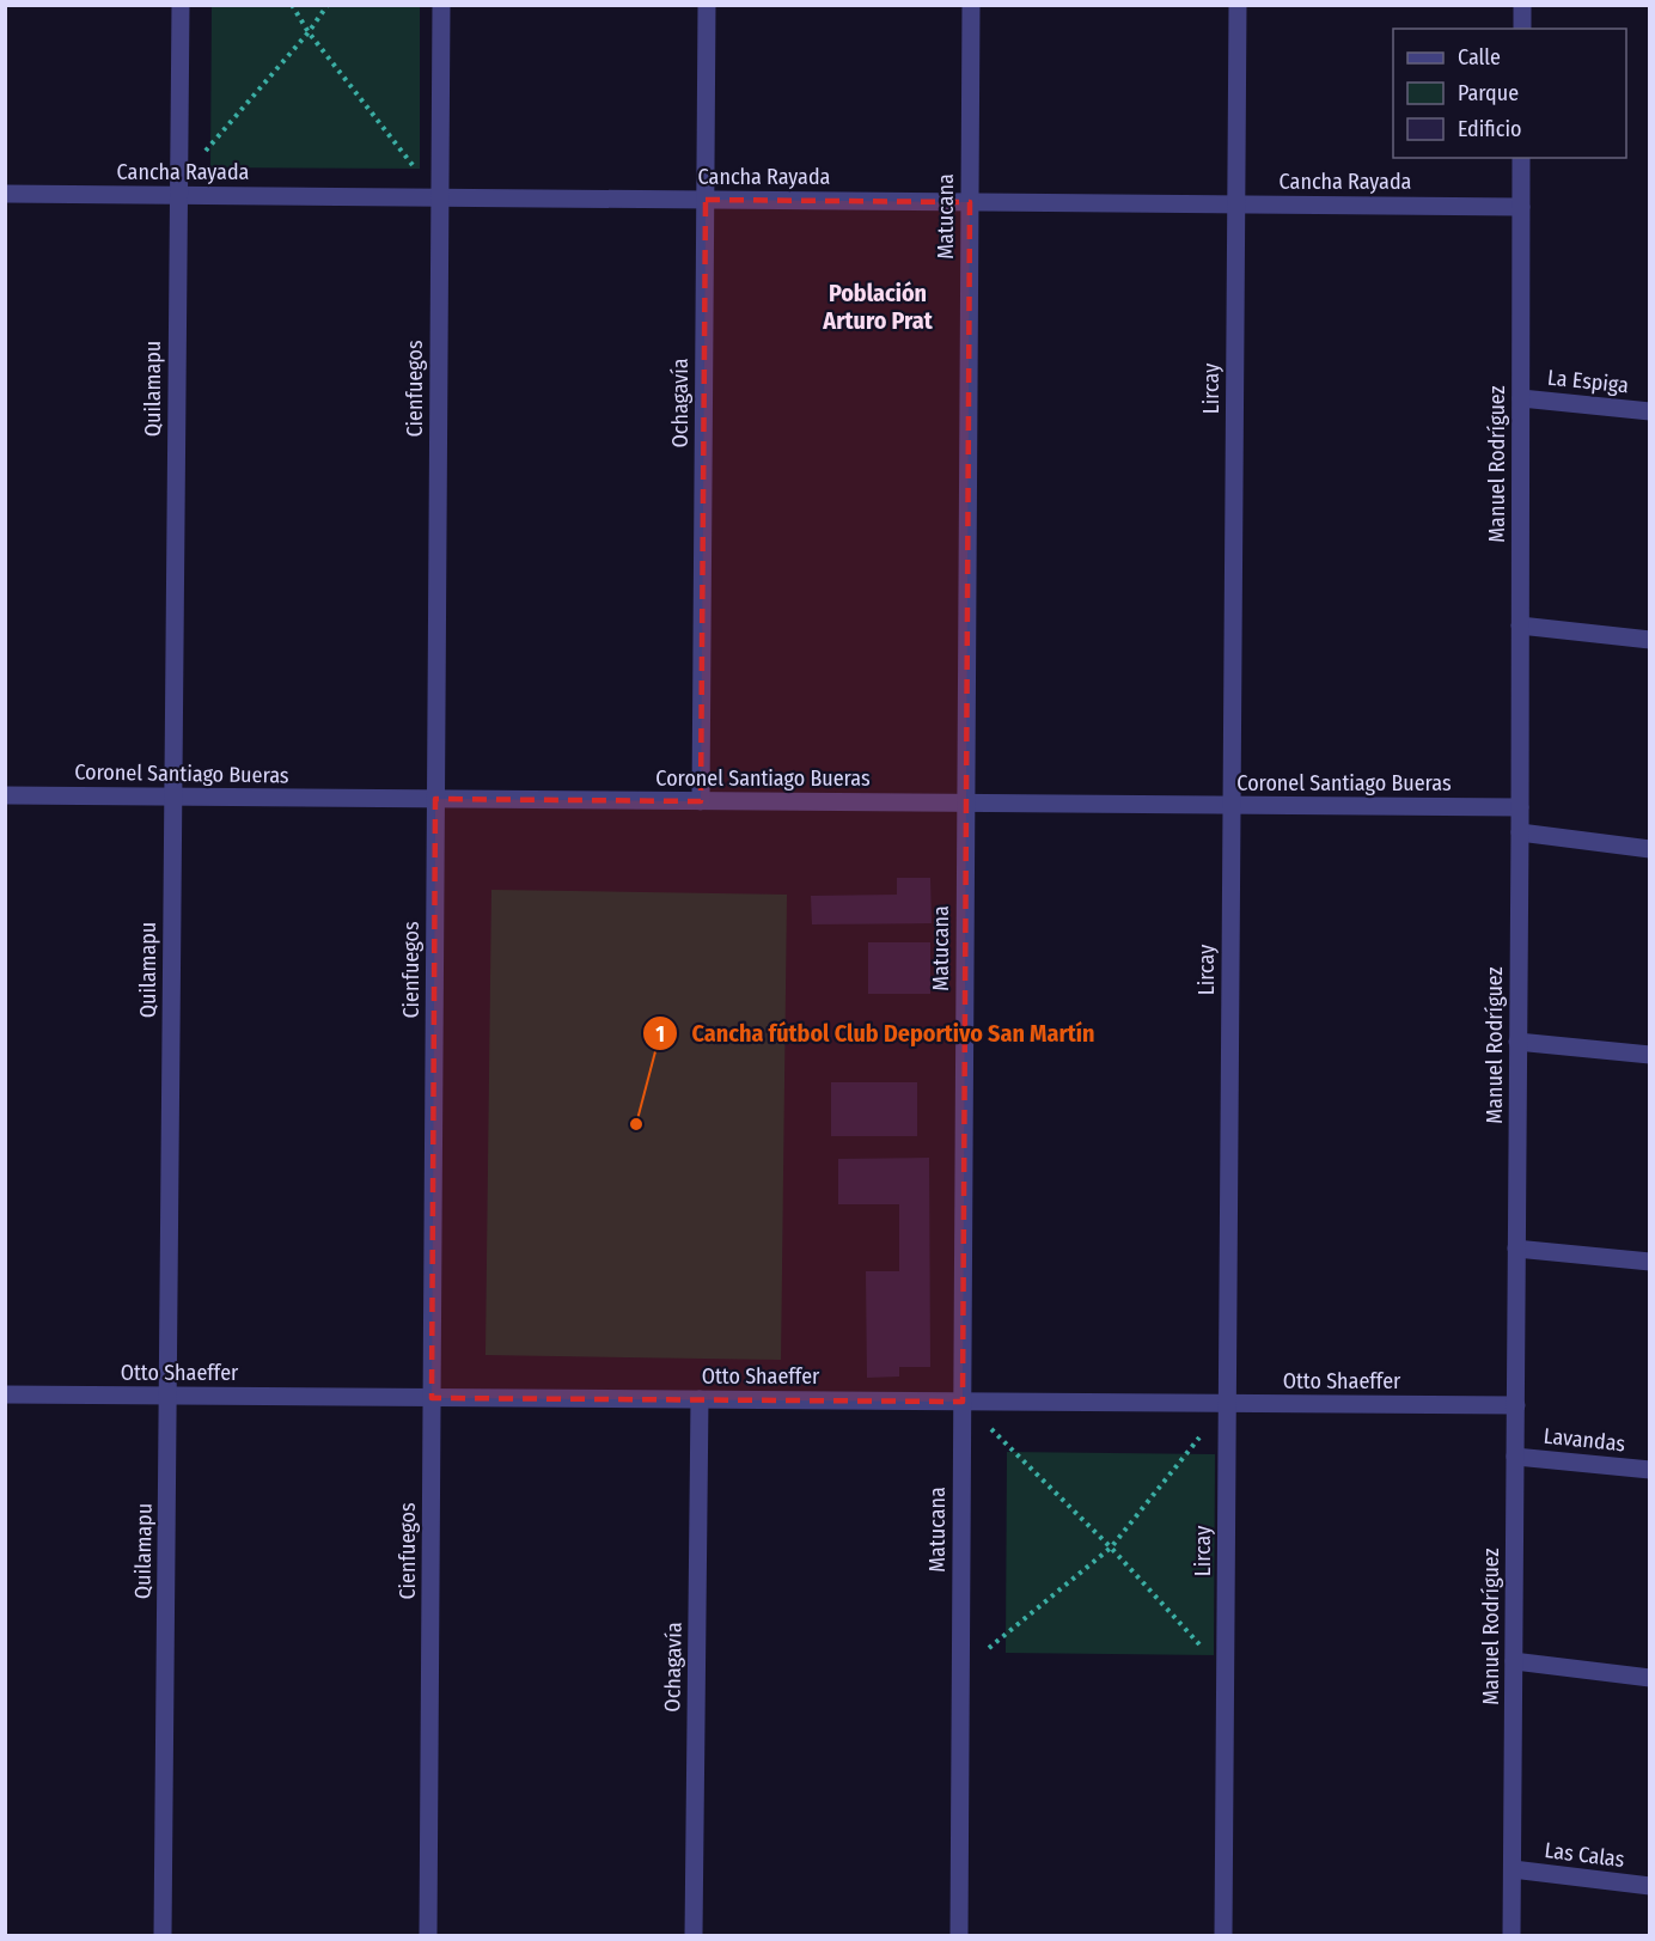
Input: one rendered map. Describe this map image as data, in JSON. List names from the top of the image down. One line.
{"streets":{"street":["Cancha Rayada","Matucana","La Espiga","Quilamapu","Cienfuegos","Lircay","Ochagavía","Manuel Rodríguez","Coronel Santiago Bueras","Otto Shaeffer","Lavandas","Las Calas"]},"crossings":[["Cancha Rayada","Matucana"],["Cancha Rayada","Quilamapu"],["Cancha Rayada","Cienfuegos"],["Cancha Rayada","Lircay"],["Cancha Rayada","Ochagavía"],["Cancha Rayada","Manuel Rodríguez"],["Matucana","Coronel Santiago Bueras"],["Matucana","Otto Shaeffer"],["La Espiga","Manuel Rodríguez"],["Quilamapu","Coronel Santiago Bueras"],["Quilamapu","Otto Shaeffer"],["Cienfuegos","Coronel Santiago Bueras"],["Cienfuegos","Otto Shaeffer"],["Lircay","Coronel Santiago Bueras"],["Lircay","Otto Shaeffer"],["Ochagavía","Coronel Santiago Bueras"],["Ochagavía","Otto Shaeffer"],["Manuel Rodríguez","Coronel Santiago Bueras"],["Manuel Rodríguez","Otto Shaeffer"],["Manuel Rodríguez","Lavandas"],["Manuel Rodríguez","Las Calas"]],"districts":["Población Arturo Prat"],"places":["Cancha fútbol Club Deportivo San Martín"],"legend":["Calle","Parque","Edificio"]}
